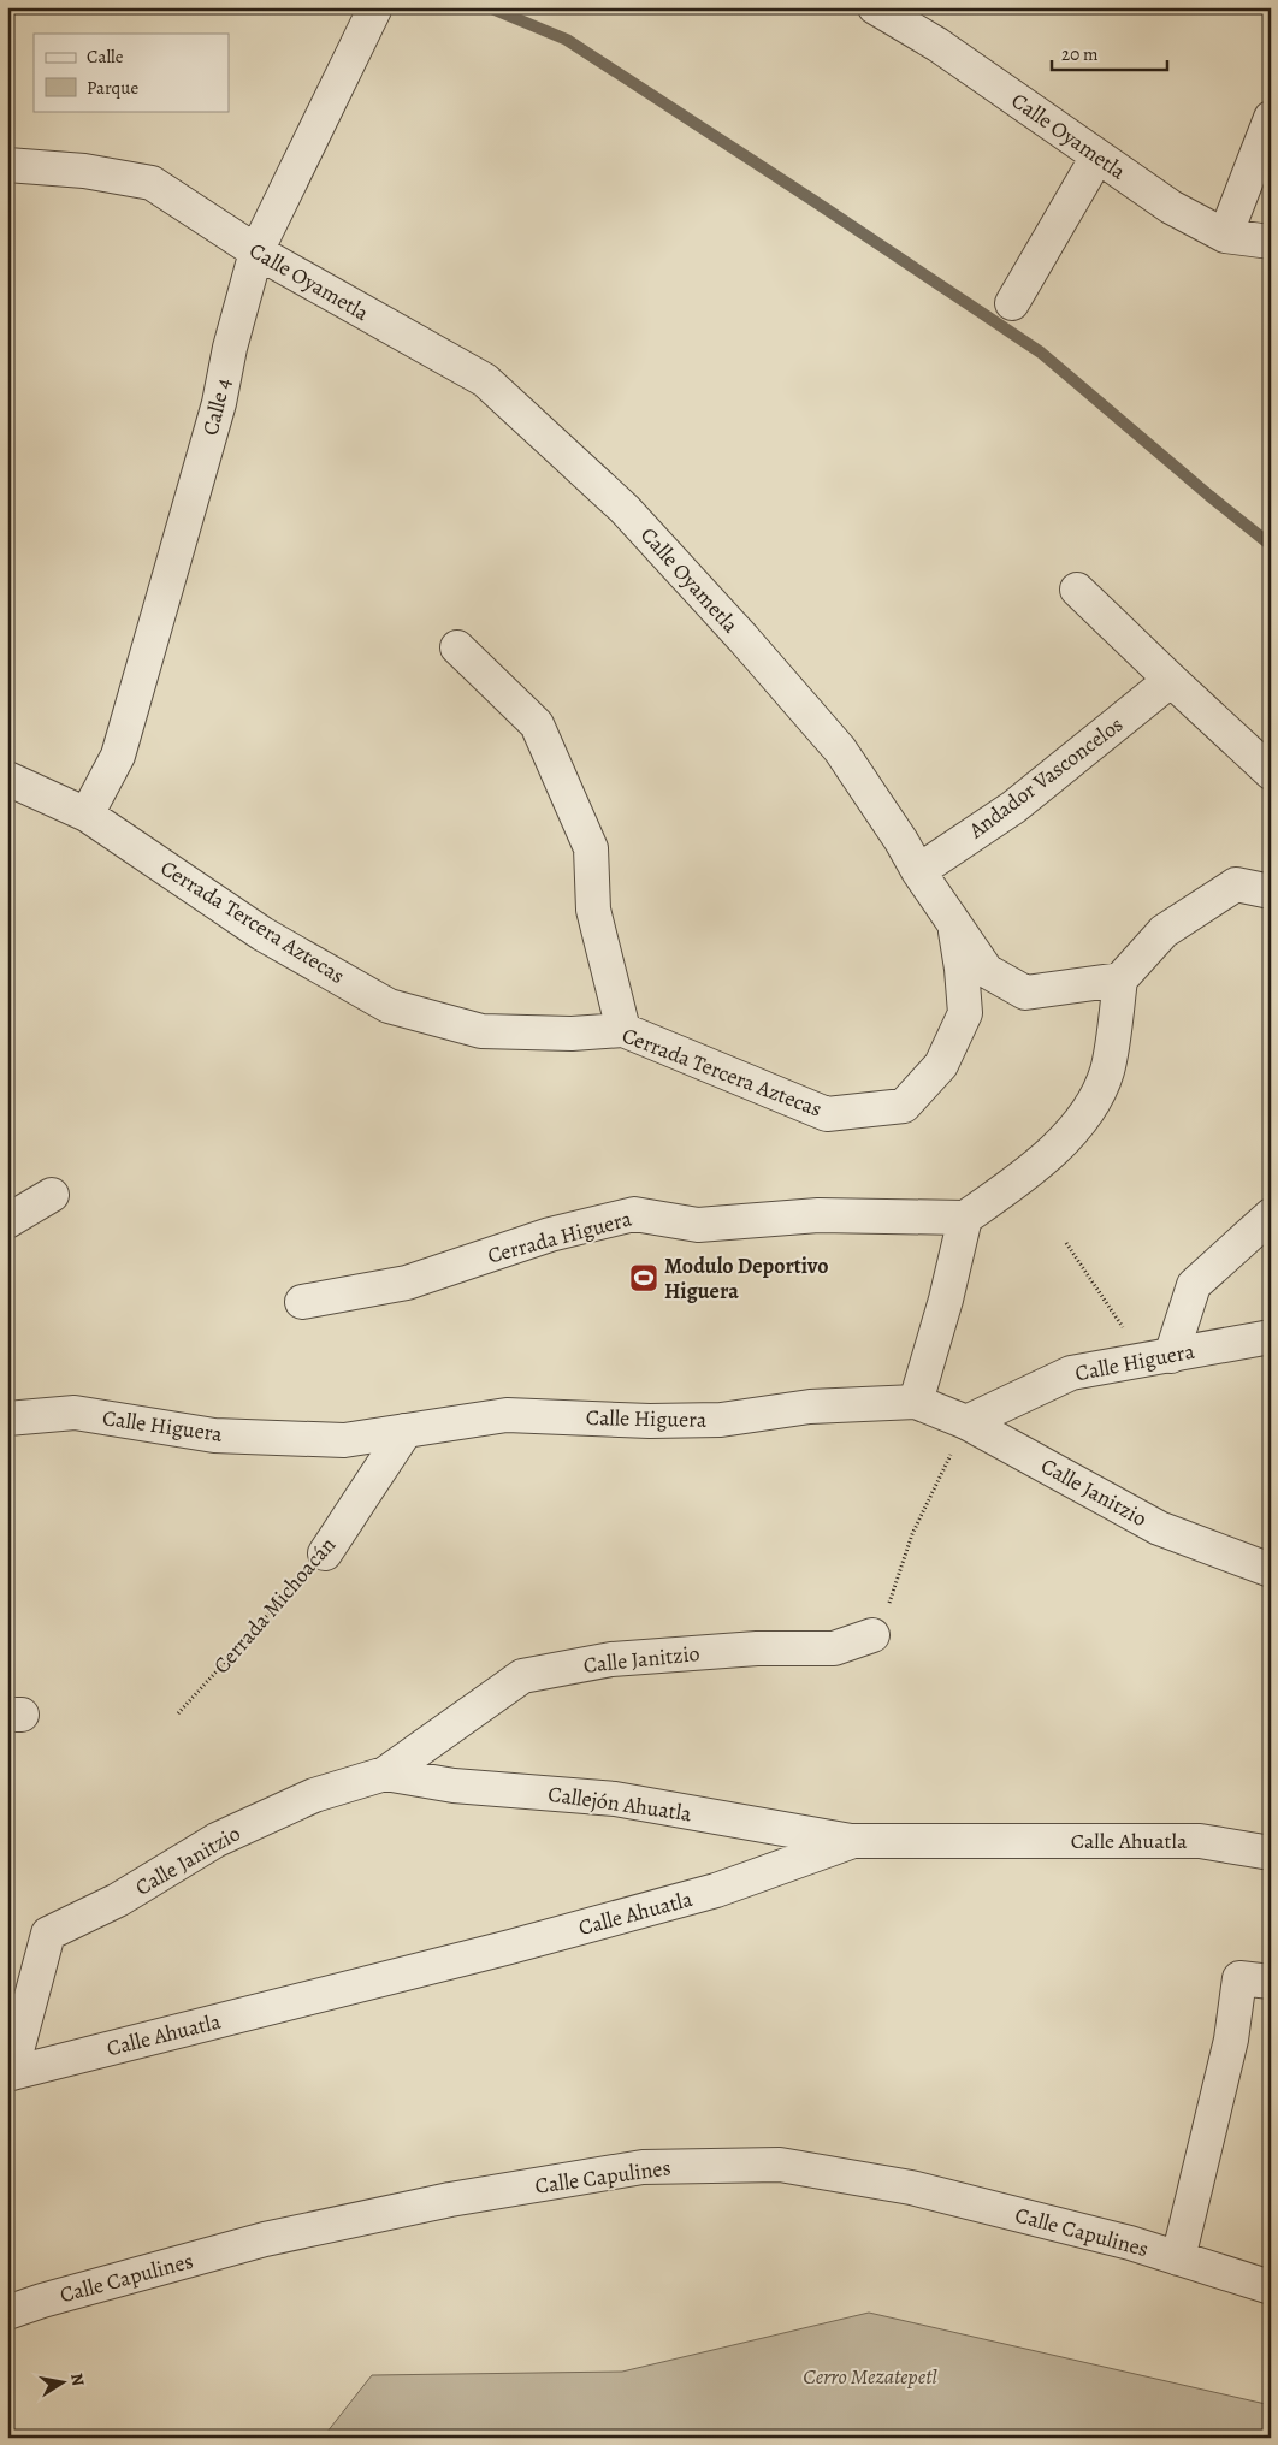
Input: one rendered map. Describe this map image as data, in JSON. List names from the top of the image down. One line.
{"streets":{"street":["Calle Oyametla","Calle 4","Andador Vasconcelos","Cerrada Tercera Aztecas","Cerrada Higuera","Calle Higuera","Calle Janitzio","Cerrada Michoacán","Callejón Ahuatla","Calle Ahuatla","Calle Capulines"]},"crossings":[["Calle Oyametla","Calle 4"],["Calle Oyametla","Andador Vasconcelos"],["Calle Oyametla","Cerrada Tercera Aztecas"],["Calle 4","Cerrada Tercera Aztecas"],["Calle Higuera","Calle Janitzio"],["Calle Higuera","Cerrada Michoacán"],["Calle Janitzio","Callejón Ahuatla"],["Calle Janitzio","Calle Ahuatla"],["Callejón Ahuatla","Calle Ahuatla"]],"parks":["Cerro Mezatepetl"],"places":{"sports":["Modulo Deportivo Higuera"]},"legend":["Calle","Parque"],"scale_bar":"20 m","north":"right"}
